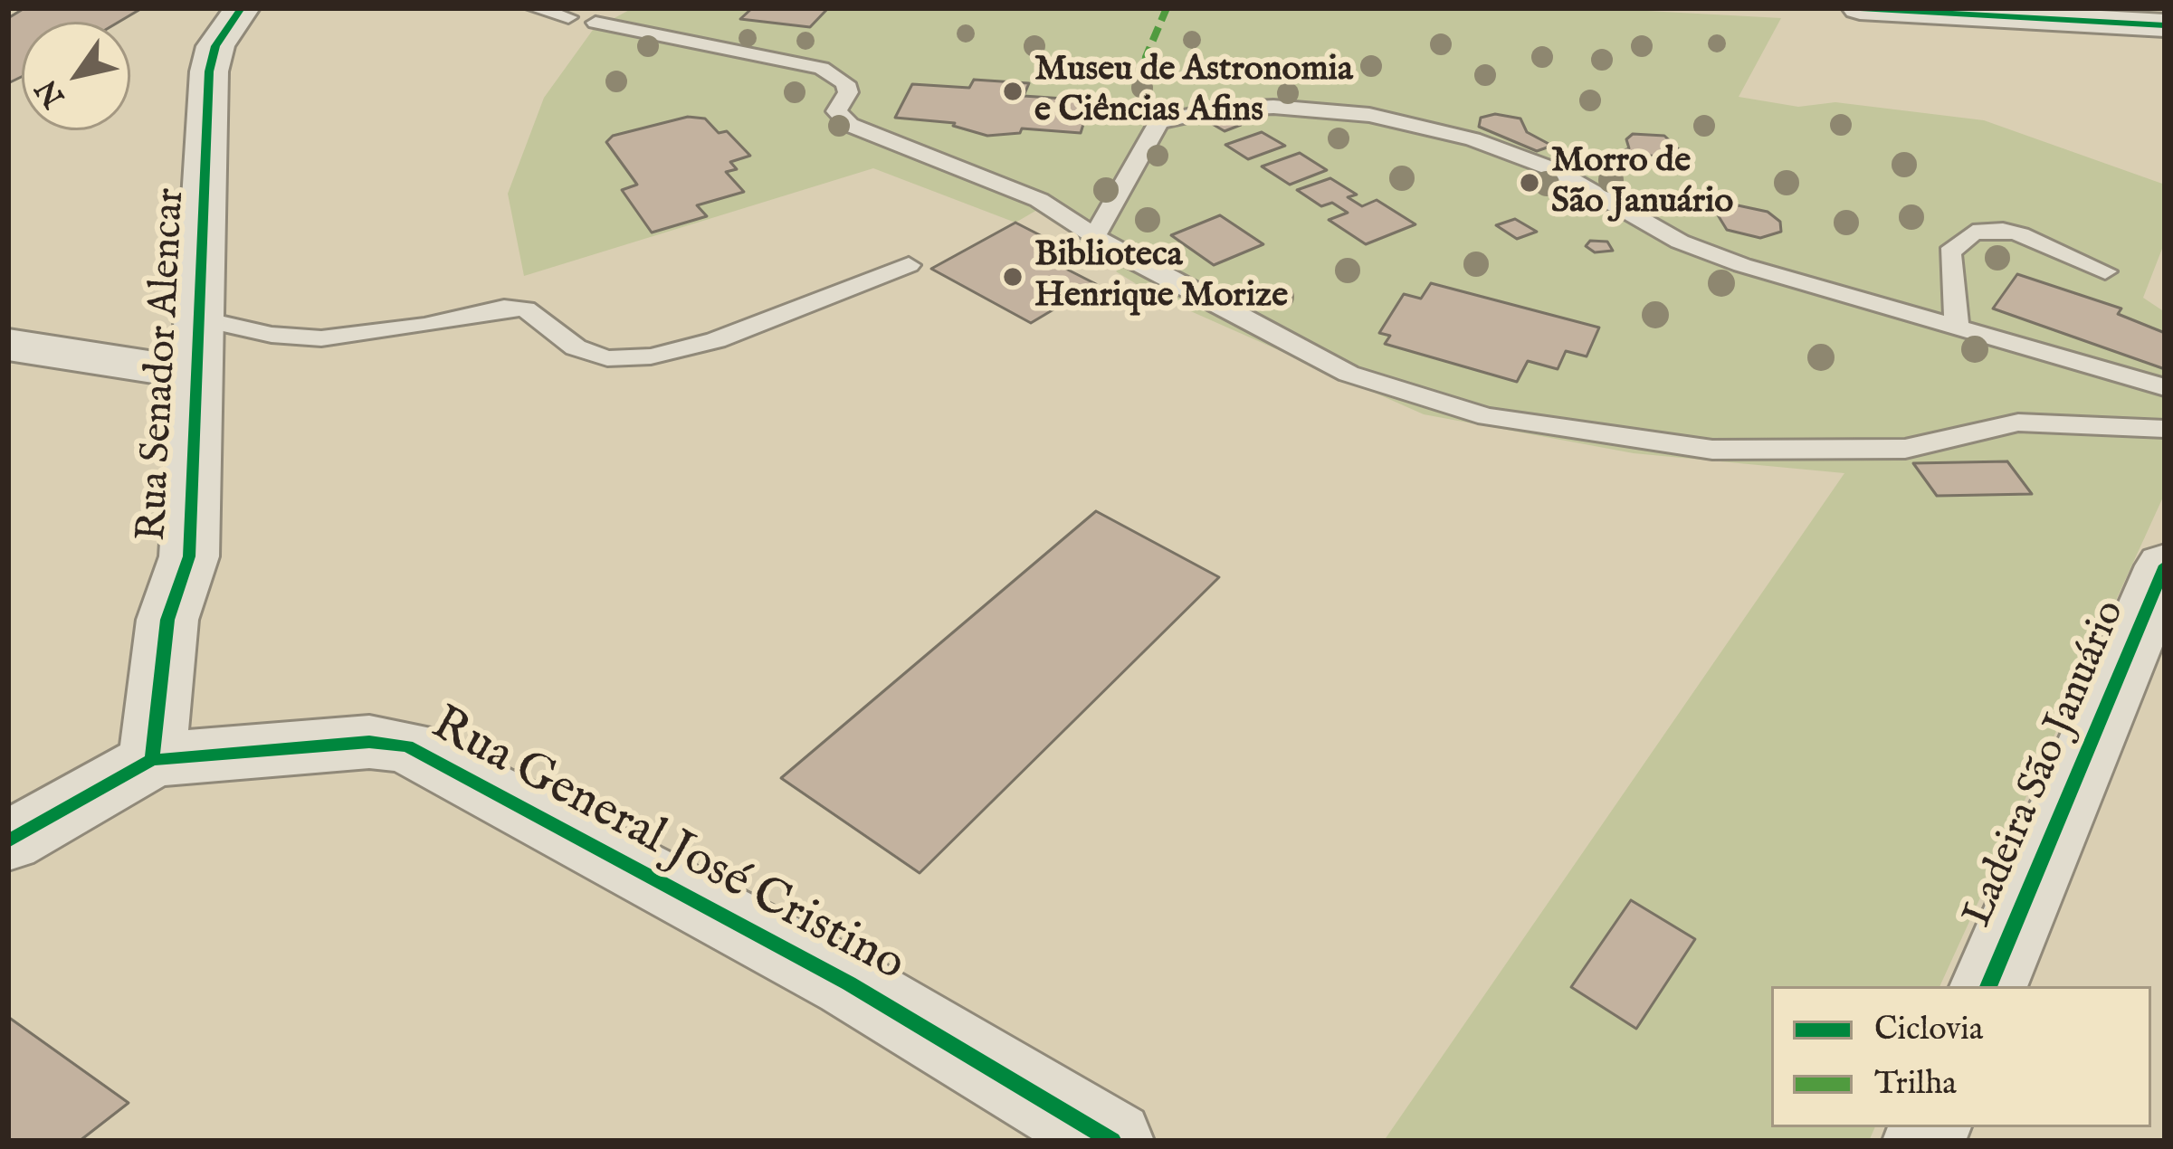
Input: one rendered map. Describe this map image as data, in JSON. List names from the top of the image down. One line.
{"streets":{"street":["Rua Senador Alencar","Ladeira São Januário","Rua General José Cristino"]},"crossings":[["Rua Senador Alencar","Rua General José Cristino"]],"places":["Museu de Astronomia e Ciências Afins","Morro de São Januário","Biblioteca Henrique Morize"],"legend":["Ciclovia","Trilha"],"north":"bottom left"}
